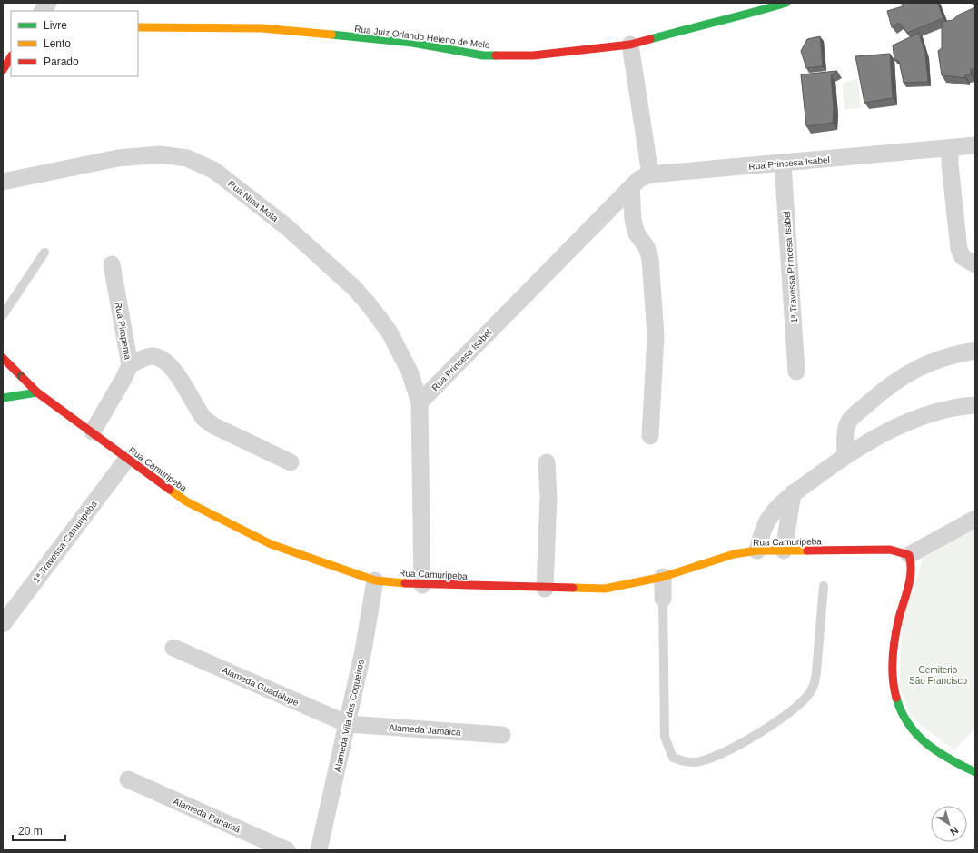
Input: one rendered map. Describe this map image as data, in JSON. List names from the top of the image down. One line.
{"streets":{"main road":["Rua Juiz Orlando Heleno de Melo","Rua Camuripeba"],"street":["Rua Princesa Isabel","Rua Nina Mota","1ª Travessa Princesa Isabel","Rua Pirapema","1ª Travessa Camuripeba","Alameda Guadalupe","Alameda Vila dos Coqueiros","Alameda Jamaica","Alameda Panamá"]},"crossings":[["Rua Princesa Isabel","Rua Nina Mota"],["Rua Princesa Isabel","1ª Travessa Princesa Isabel"],["Rua Pirapema","Rua Camuripeba"],["Rua Camuripeba","1ª Travessa Camuripeba"],["Rua Camuripeba","Alameda Vila dos Coqueiros"],["Alameda Guadalupe","Alameda Vila dos Coqueiros"],["Alameda Guadalupe","Alameda Jamaica"],["Alameda Vila dos Coqueiros","Alameda Jamaica"]],"parks":["Cemiterio São Francisco"],"legend":["Livre","Lento","Parado"],"scale_bar":"20 m","north":"bottom right"}
